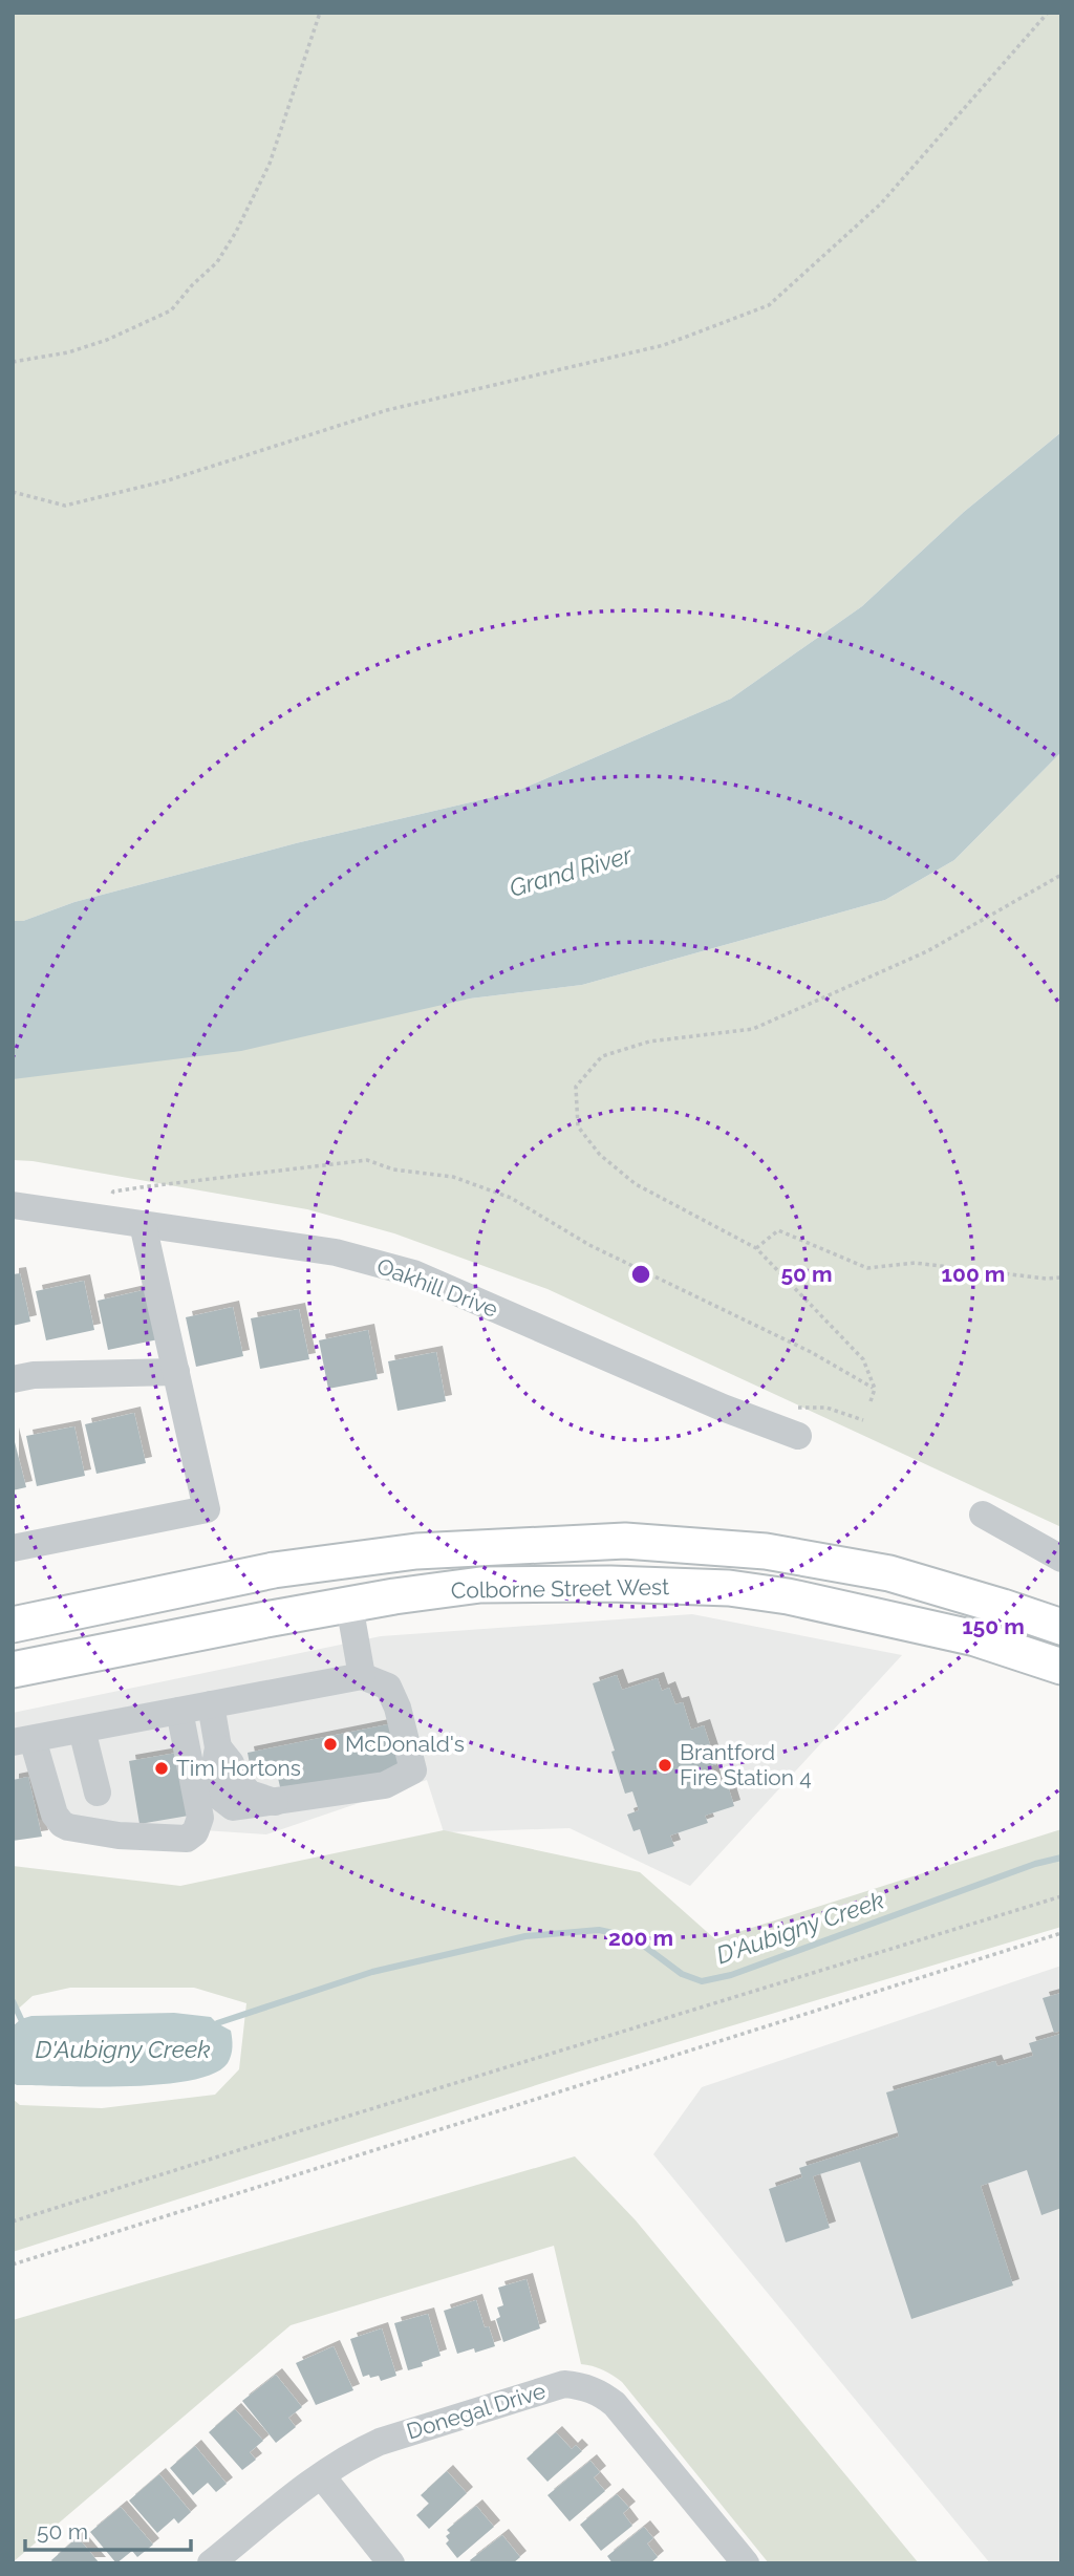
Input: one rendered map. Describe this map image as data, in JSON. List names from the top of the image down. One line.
{"streets":{"main road":["Colborne Street West"],"street":["Oakhill Drive","Donegal Drive"]},"water":["Grand River","D'Aubigny Creek"],"places":["McDonald's","Brantford Fire Station 4","Tim Hortons"],"scale_bar":"50 m","rings":["50 m","100 m","150 m","200 m"]}
